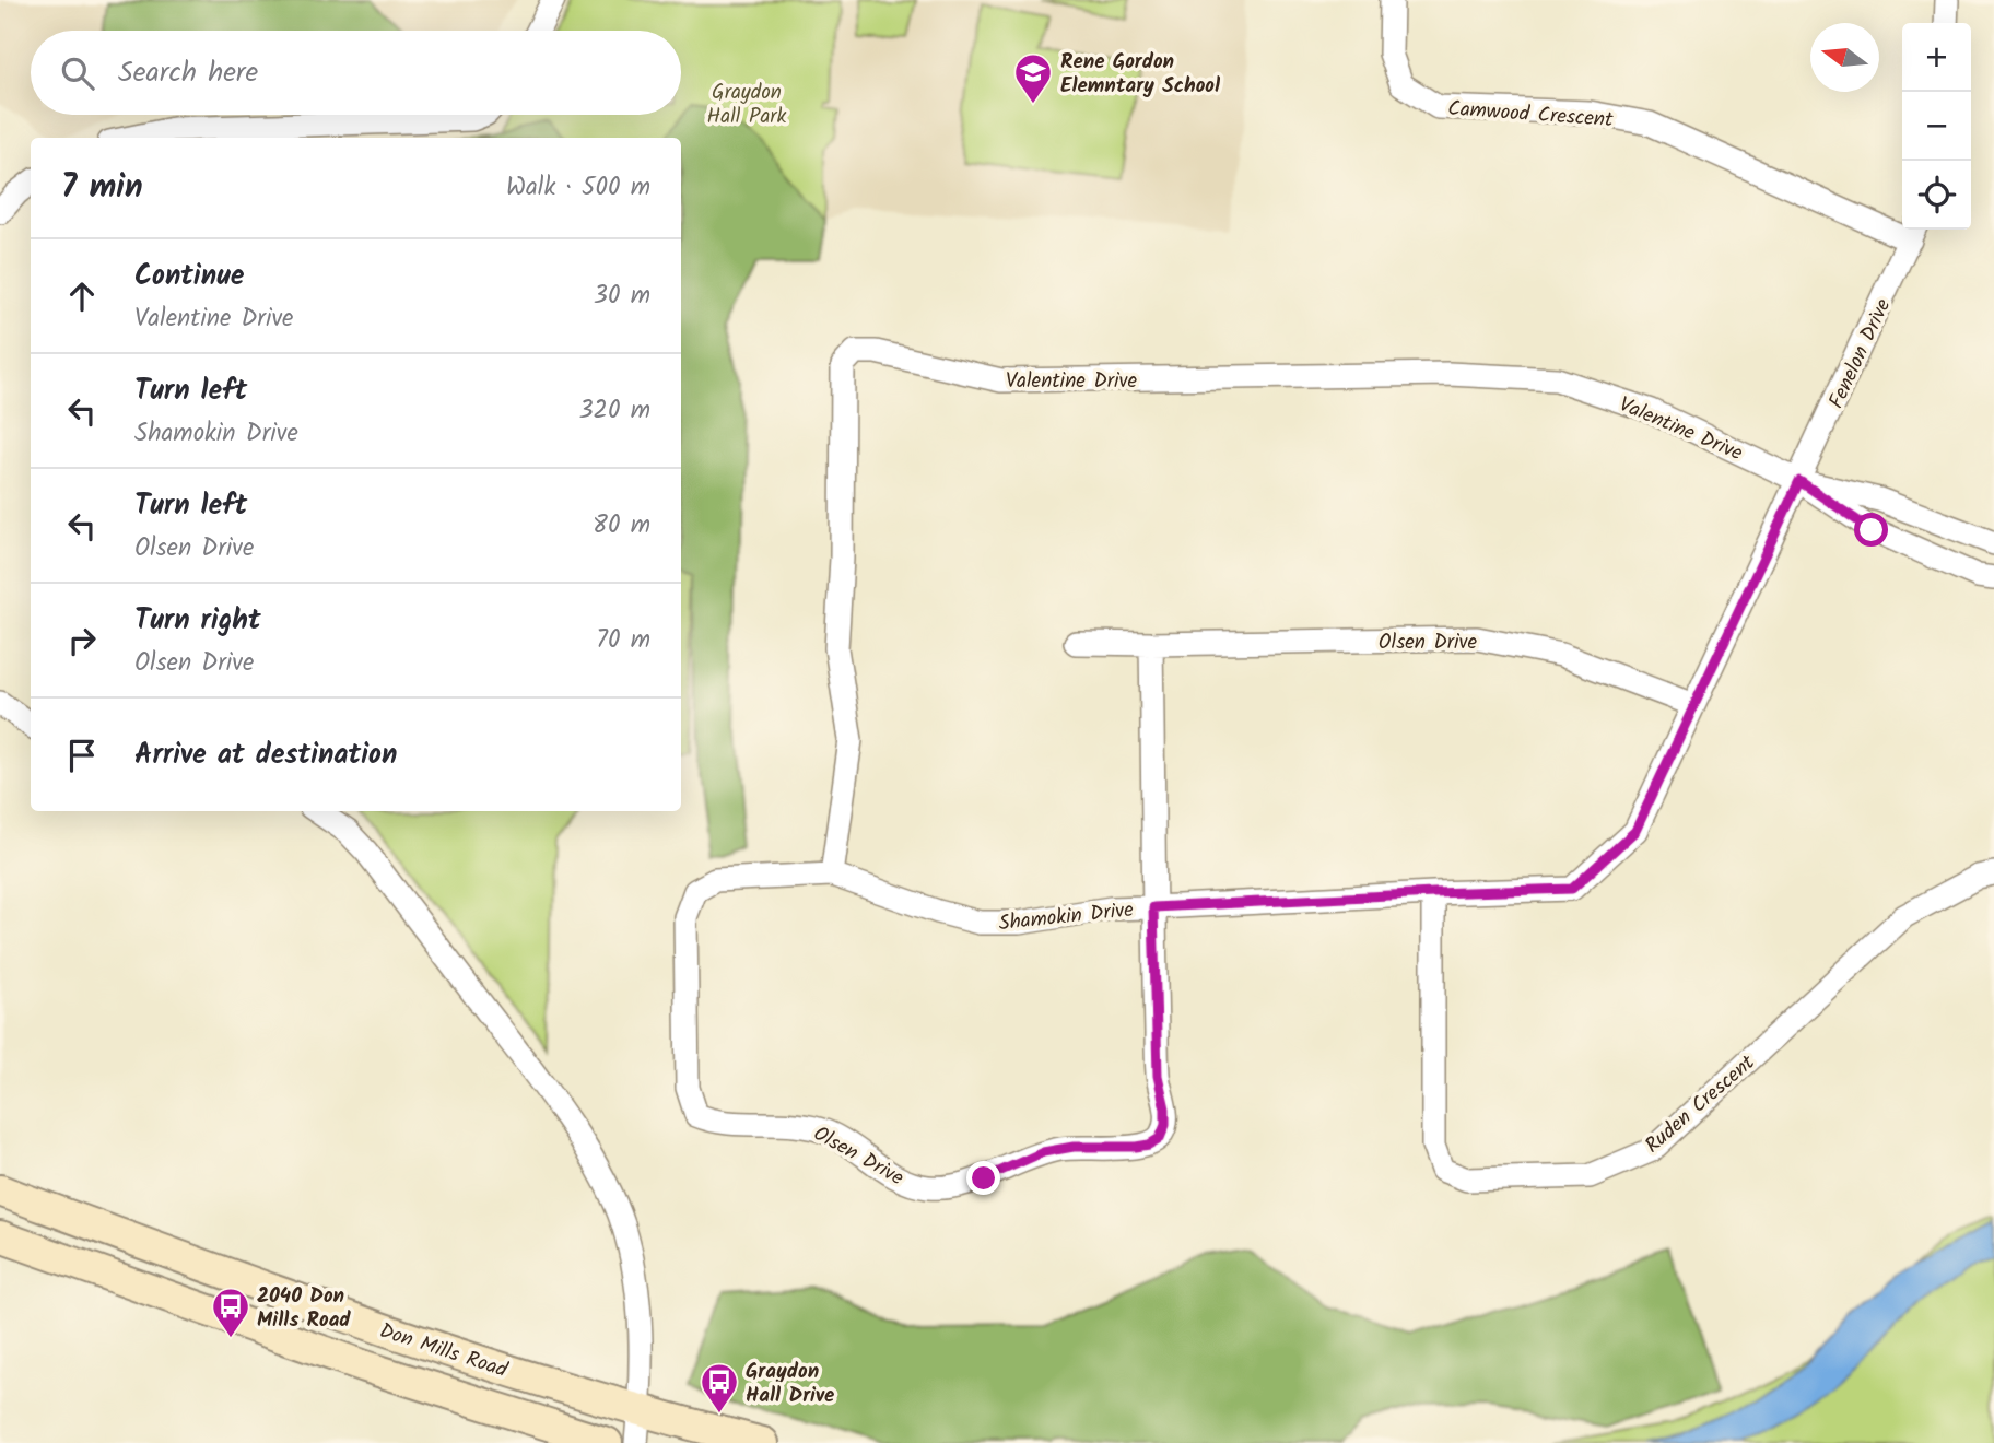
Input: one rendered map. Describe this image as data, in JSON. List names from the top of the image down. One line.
{"streets":{"main road":["Don Mills Road"],"street":["Camwood Crescent","Fenelon Drive","Valentine Drive","Olsen Drive","Shamokin Drive","Ruden Crescent"]},"crossings":[["Camwood Crescent","Fenelon Drive"],["Fenelon Drive","Valentine Drive"],["Fenelon Drive","Shamokin Drive"],["Valentine Drive","Shamokin Drive"],["Olsen Drive","Shamokin Drive"],["Shamokin Drive","Ruden Crescent"]],"parks":["Graydon Hall Park"],"places":{"school or university":["Rene Gordon Elemntary School"],"bus stop":["2040 Don Mills Road","Graydon Hall Drive"]},"north":"left","page":{"map_buttons":["+","−"],"search":"Search here","heading":["7 min","Walk · 500 m"],"list":[["Continue","Valentine Drive","30 m"],["Turn left","Shamokin Drive","320 m"],["Turn left","Olsen Drive","80 m"],["Turn right","Olsen Drive","70 m"],"Arrive at destination"]}}
